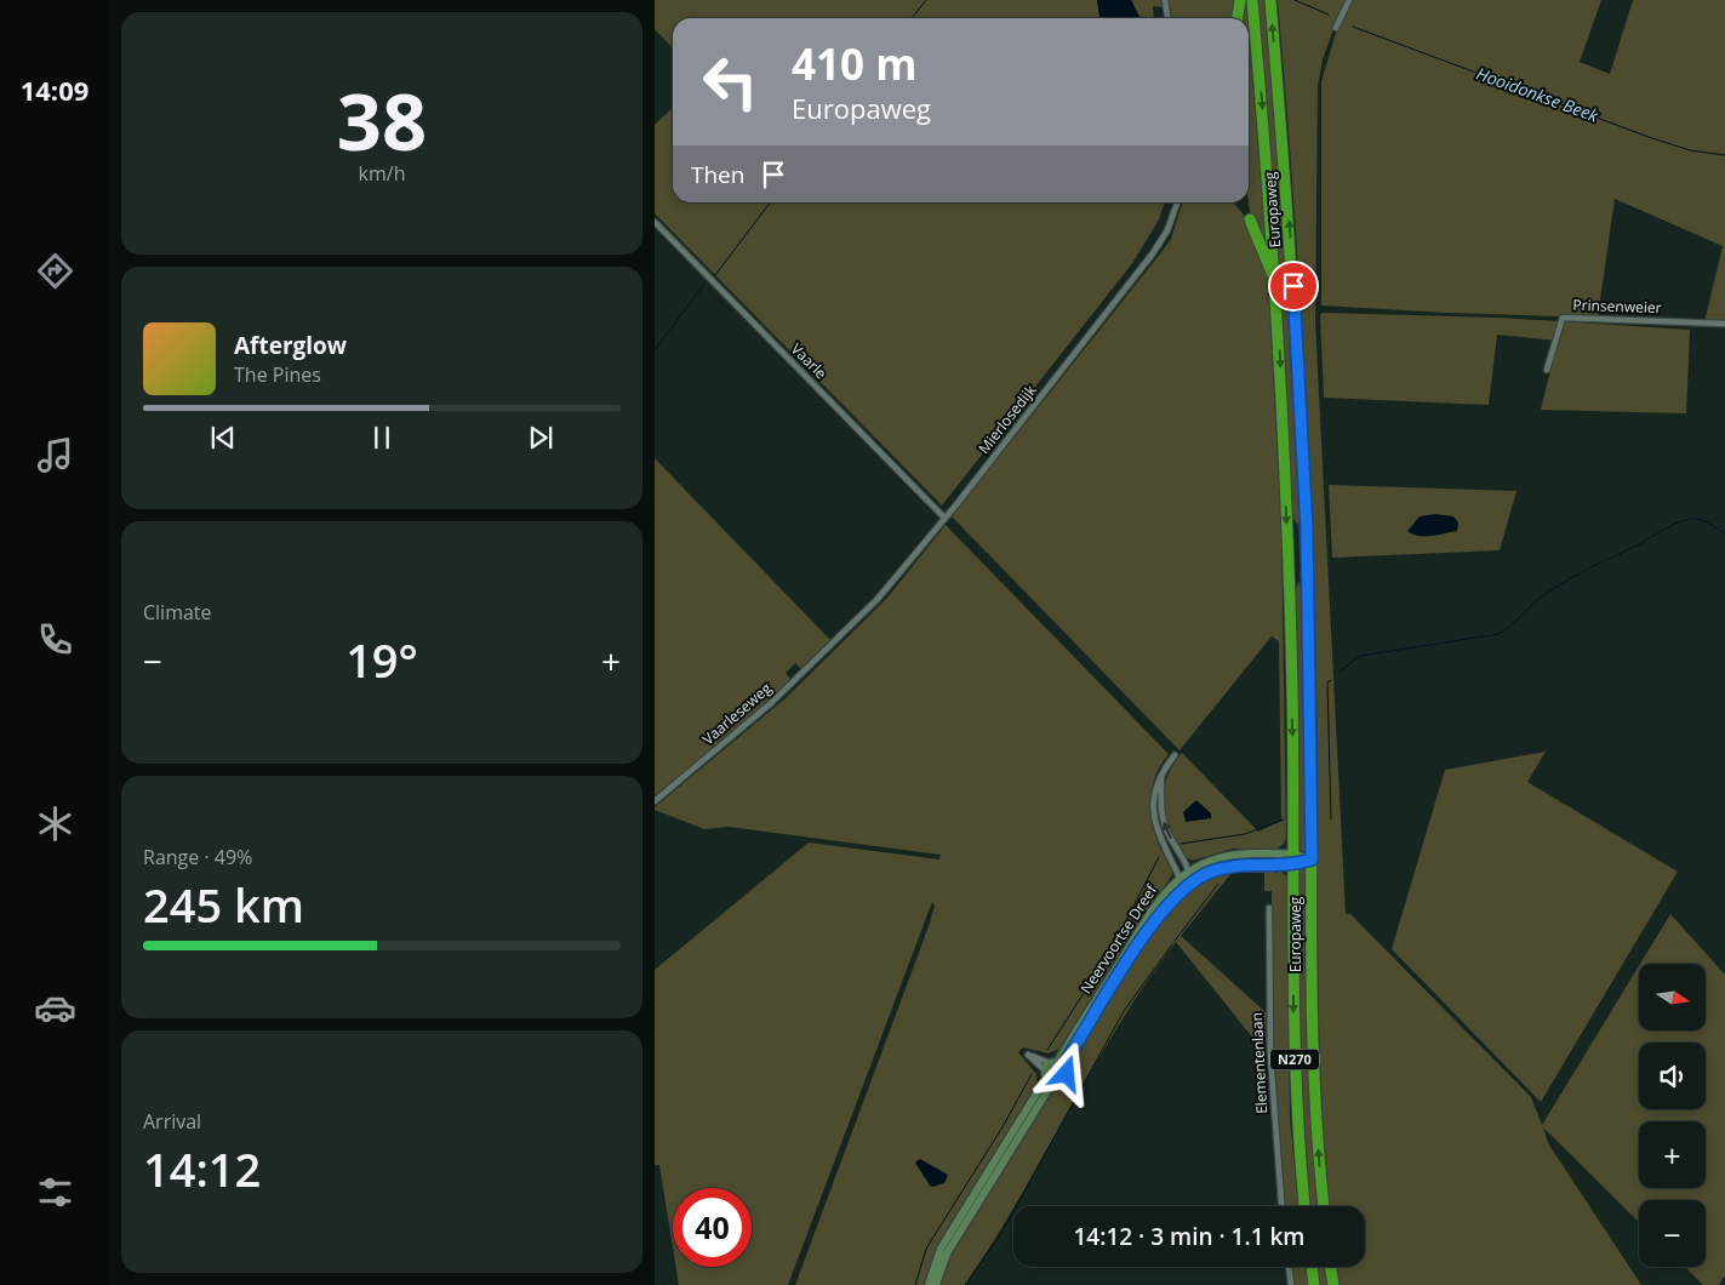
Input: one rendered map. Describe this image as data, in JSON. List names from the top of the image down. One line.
{"streets":{"highway":["Europaweg","N270"],"street":["Prinsenweier","Vaarle","Mierlosedijk","Vaarleseweg","Neervoortse Dreef","Elementenlaan"]},"crossings":[["Europaweg","Neervoortse Dreef"],["Vaarle","Mierlosedijk"],["Mierlosedijk","Vaarleseweg"]],"water":["Hooidonkse Beek"],"north":"right","page":{"tabs":"14:09","tile":[["38","km/h"],"Climate",["Range · 49%","245 km"],["Arrival","14:12"]],"turn":["410 m","Europaweg"],"then":"Then","song":["Afterglow","The Pines"],"heat":["−","19°","+"],"map_buttons":["+","−"],"limit":"40","trip":"14:12 · 3 min · 1.1 km"}}
